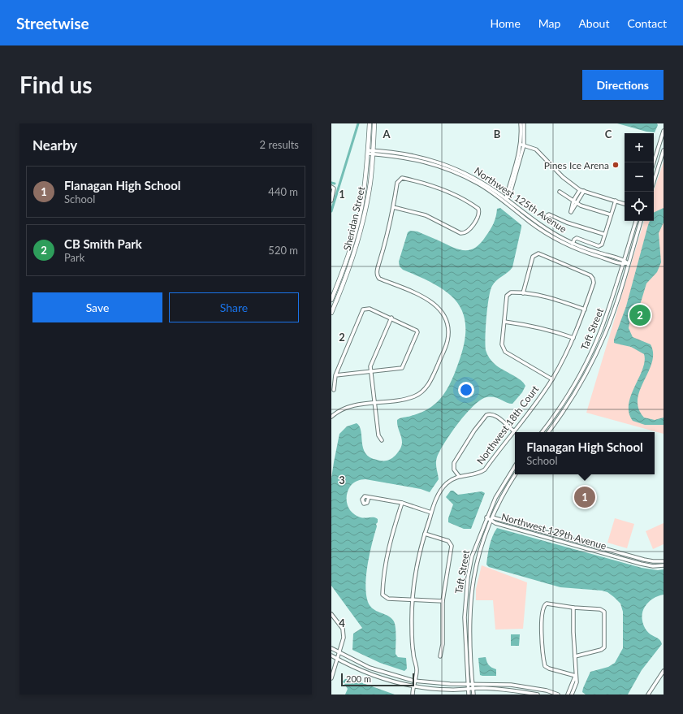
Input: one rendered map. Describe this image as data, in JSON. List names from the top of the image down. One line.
{"streets":{"main road":["Sheridan Street"],"street":["Northwest 125th Avenue","Taft Street","Northwest 18th Court","Northwest 129th Avenue"]},"crossings":[["Northwest 125th Avenue","Sheridan Street"],["Northwest 125th Avenue","Taft Street"],["Taft Street","Northwest 129th Avenue"]],"places":["Pines Ice Arena"],"scale_bar":"200 m","page":{"header":"Streetwise","nav":["Home","Map","About","Contact"],"buttons":["Directions",["Save","Share"]],"title":"Find us","heading":["Nearby","2 results"],"map_buttons":["+","−"],"list":[{"mark":"1","name":"Flanagan High School","note":"School","value":"440 m"},{"mark":"2","name":"CB Smith Park","note":"Park","value":"520 m"}],"pins":["2","1"],"popup":["Flanagan High School","School"],"scale":"200 m"},"grid":{"columns":["A","B","C"],"rows":["1","2","3","4"]}}
